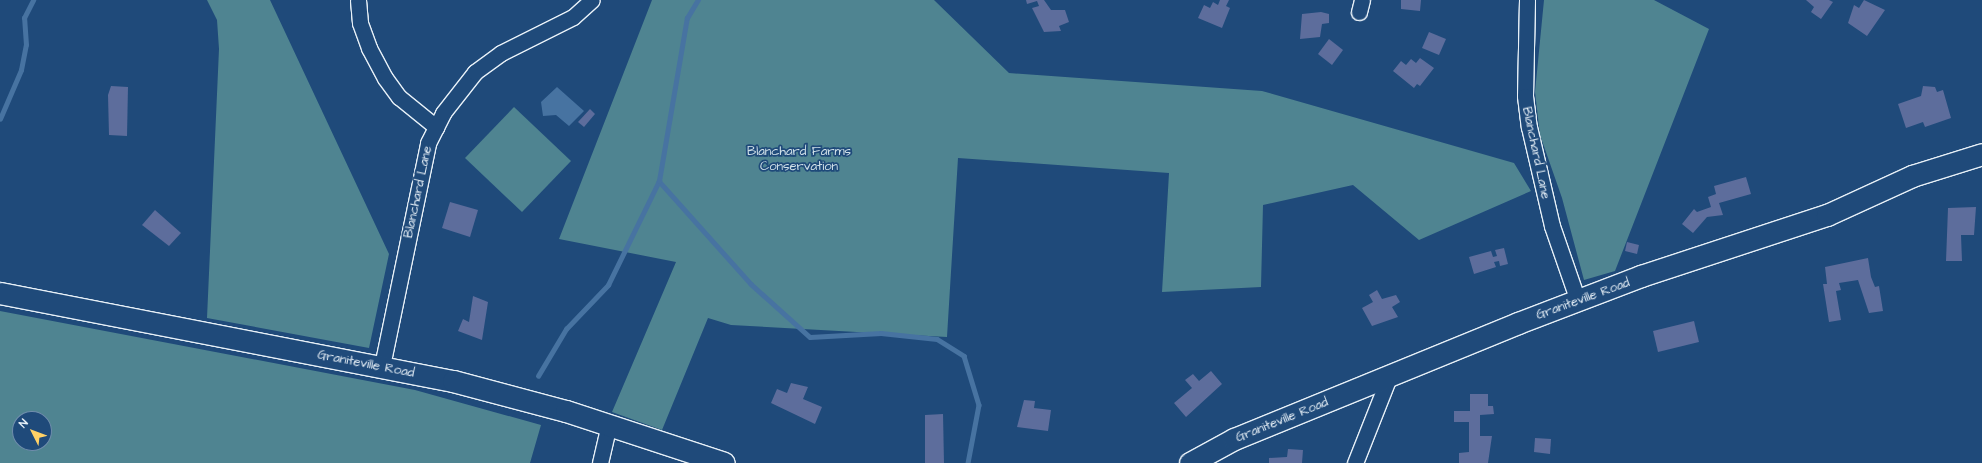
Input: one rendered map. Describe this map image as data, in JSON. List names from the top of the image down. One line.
{"streets":{"main road":["Graniteville Road"],"street":["Blanchard Lane"]},"crossings":[["Blanchard Lane","Graniteville Road"]],"parks":["Blanchard Farms Conservation"],"north":"top left"}
